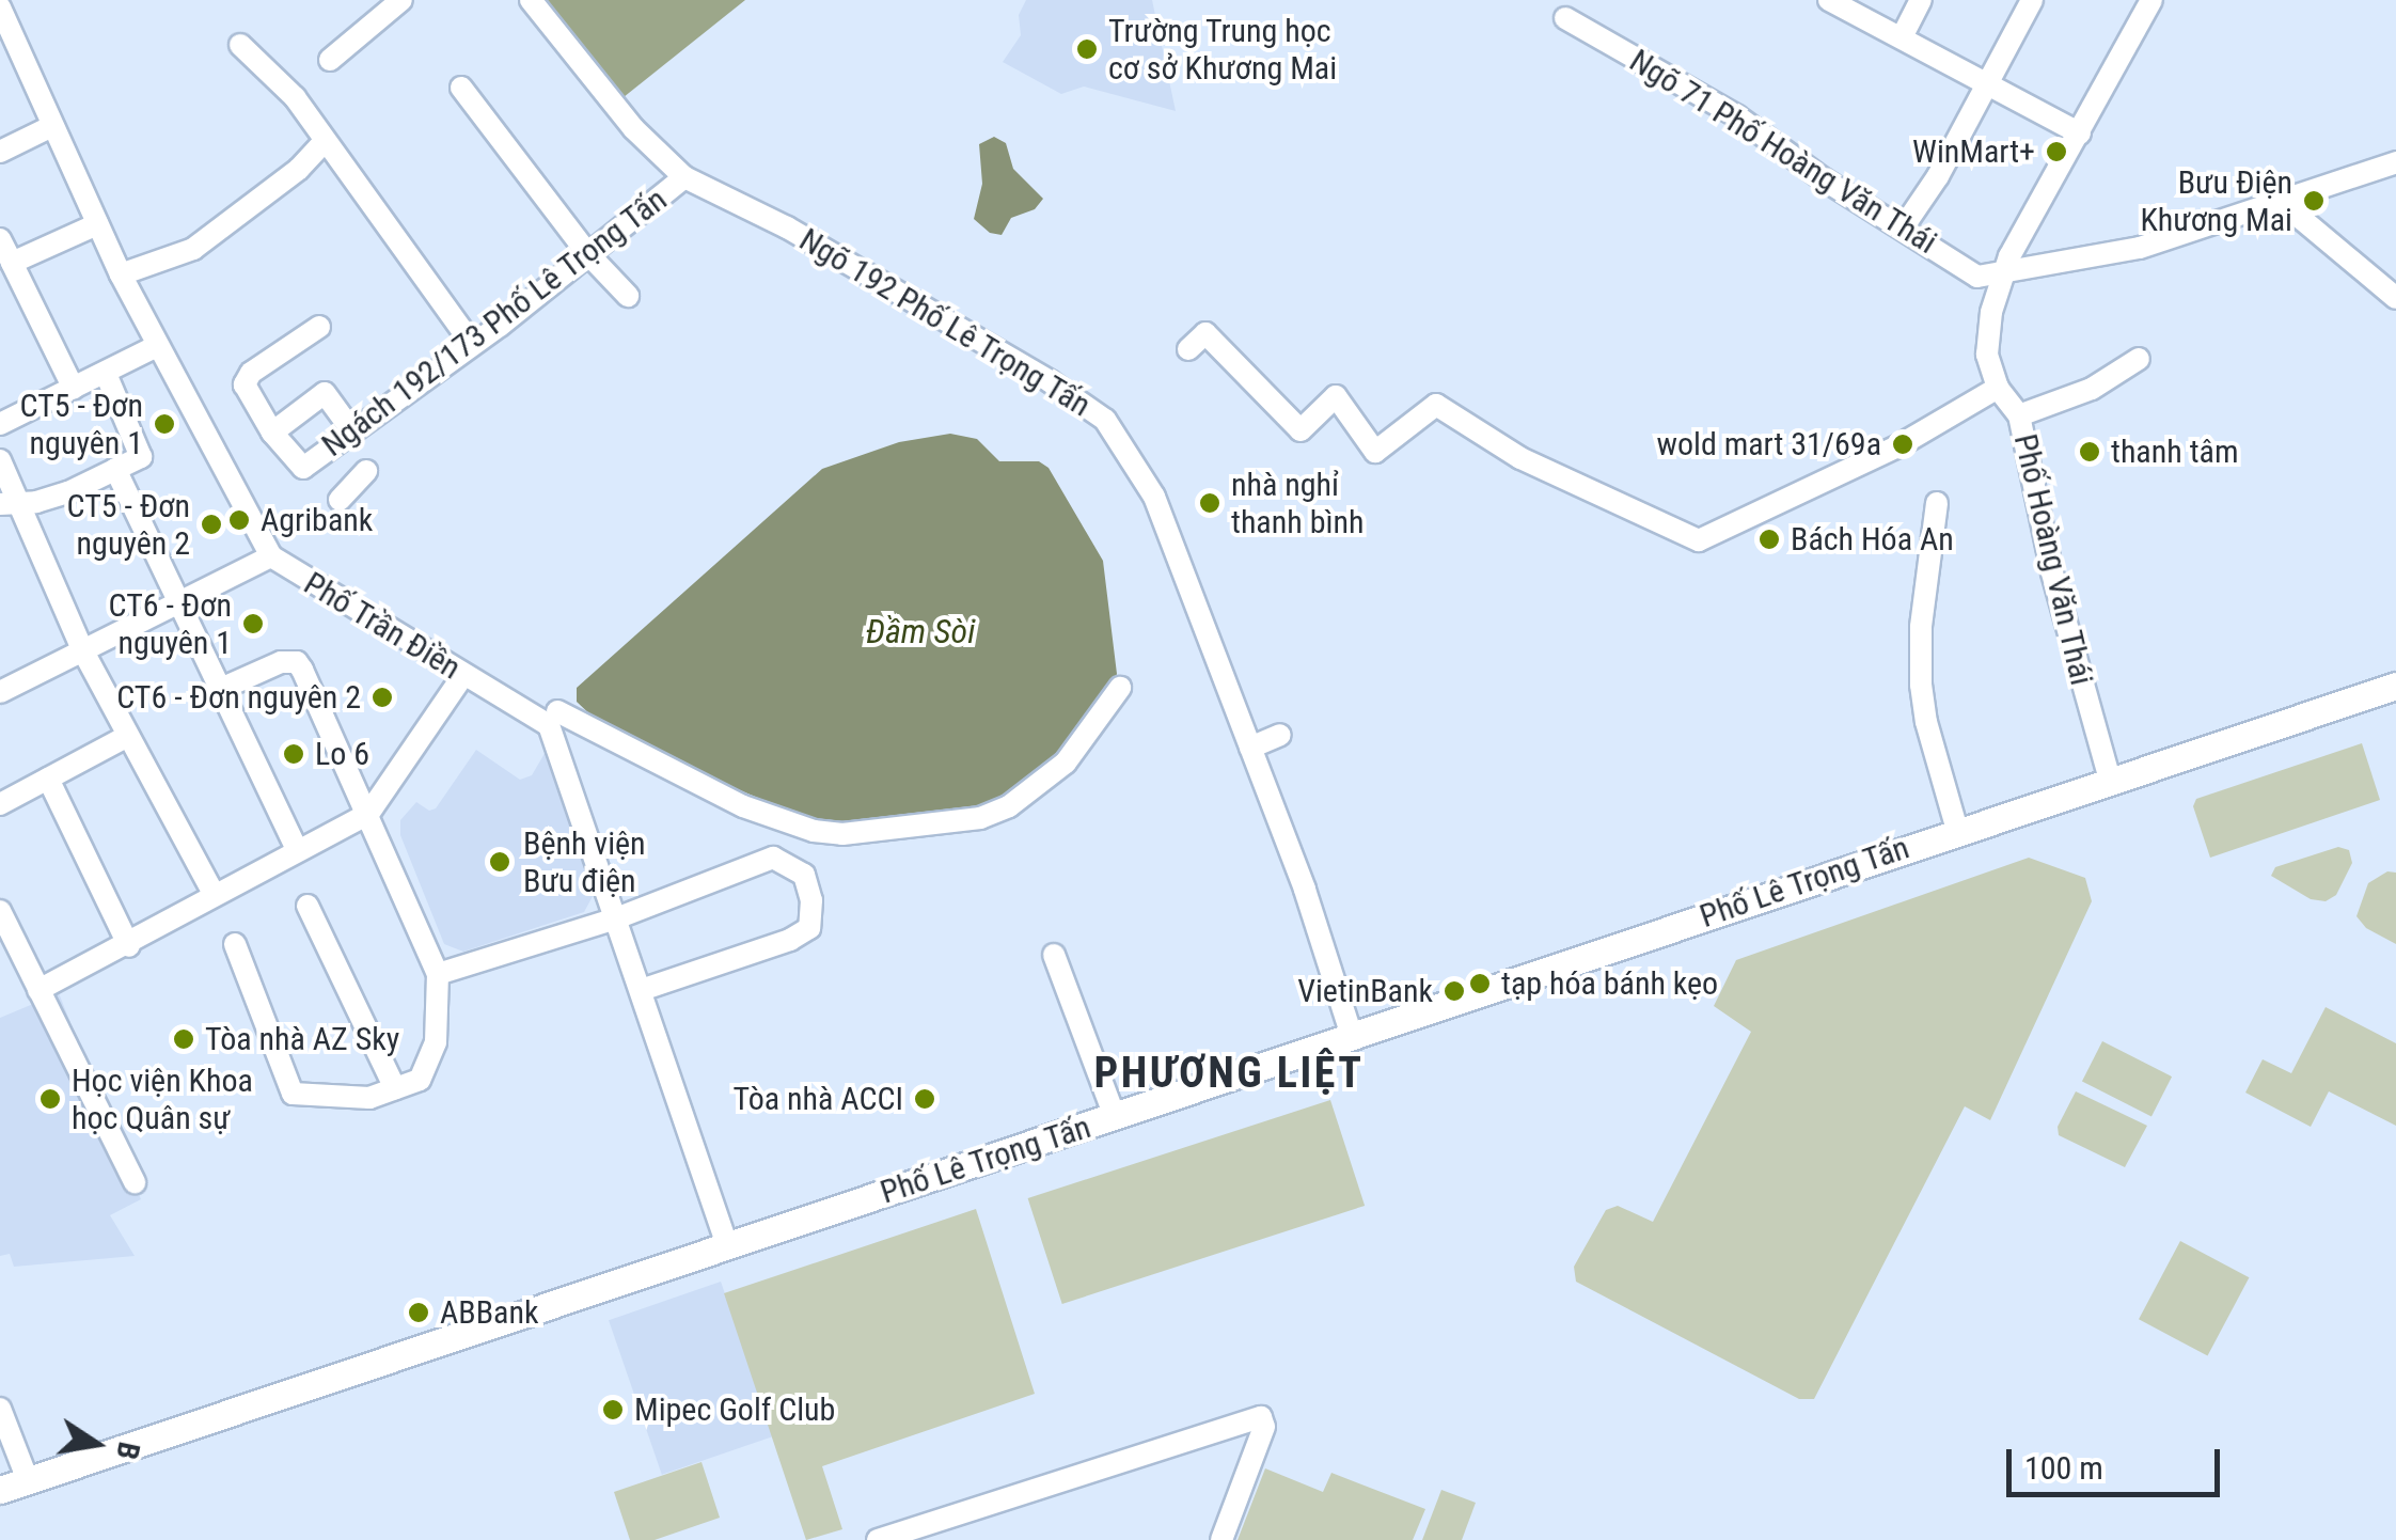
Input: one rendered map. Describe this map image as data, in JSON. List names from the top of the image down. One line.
{"streets":{"main road":["Phố Lê Trọng Tấn"],"street":["Ngõ 71 Phố Hoàng Văn Thái","Ngách 192/173 Phố Lê Trọng Tấn","Ngõ 192 Phố Lê Trọng Tấn","Phố Hoàng Văn Thái","Phố Trần Điền"]},"crossings":[["Ngách 192/173 Phố Lê Trọng Tấn","Ngõ 192 Phố Lê Trọng Tấn"],["Ngõ 192 Phố Lê Trọng Tấn","Phố Lê Trọng Tấn"],["Phố Hoàng Văn Thái","Phố Lê Trọng Tấn"],["Phố Trần Điền","Phố Lê Trọng Tấn"]],"districts":["PHƯƠNG LIỆT"],"water":["Đầm Sòi"],"places":["Trường Trung học cơ sở Khương Mai","WinMart+","Bưu Điện Khương Mai","CT5 - Đơn nguyên 1","wold mart 31/69a","thanh tâm","nhà nghỉ thanh bình","Agribank","CT5 - Đơn nguyên 2","Bách Hóa An","CT6 - Đơn nguyên 1","CT6 - Đơn nguyên 2","Lo 6","Bệnh viện Bưu điện","tạp hóa bánh kẹo","VietinBank","Tòa nhà AZ Sky","Học viện Khoa học Quân sự","Tòa nhà ACCI","ABBank","Mipec Golf Club"],"scale_bar":"100 m","north":"right"}
